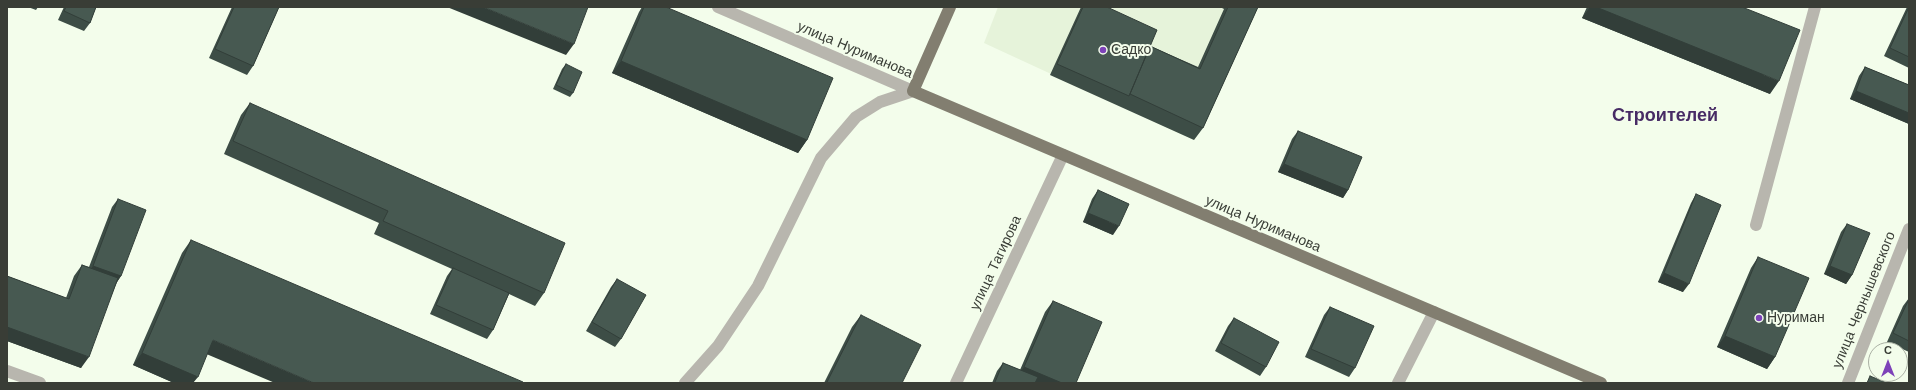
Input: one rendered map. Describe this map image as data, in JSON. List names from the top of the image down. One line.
{"streets":{"main road":["улица Нуриманова"],"street":["улица Тагирова","улица Чернышевского"]},"crossings":[["улица Нуриманова","улица Тагирова"]],"districts":["Строителей"],"places":["Садко","Нуриман"],"north":"top"}
